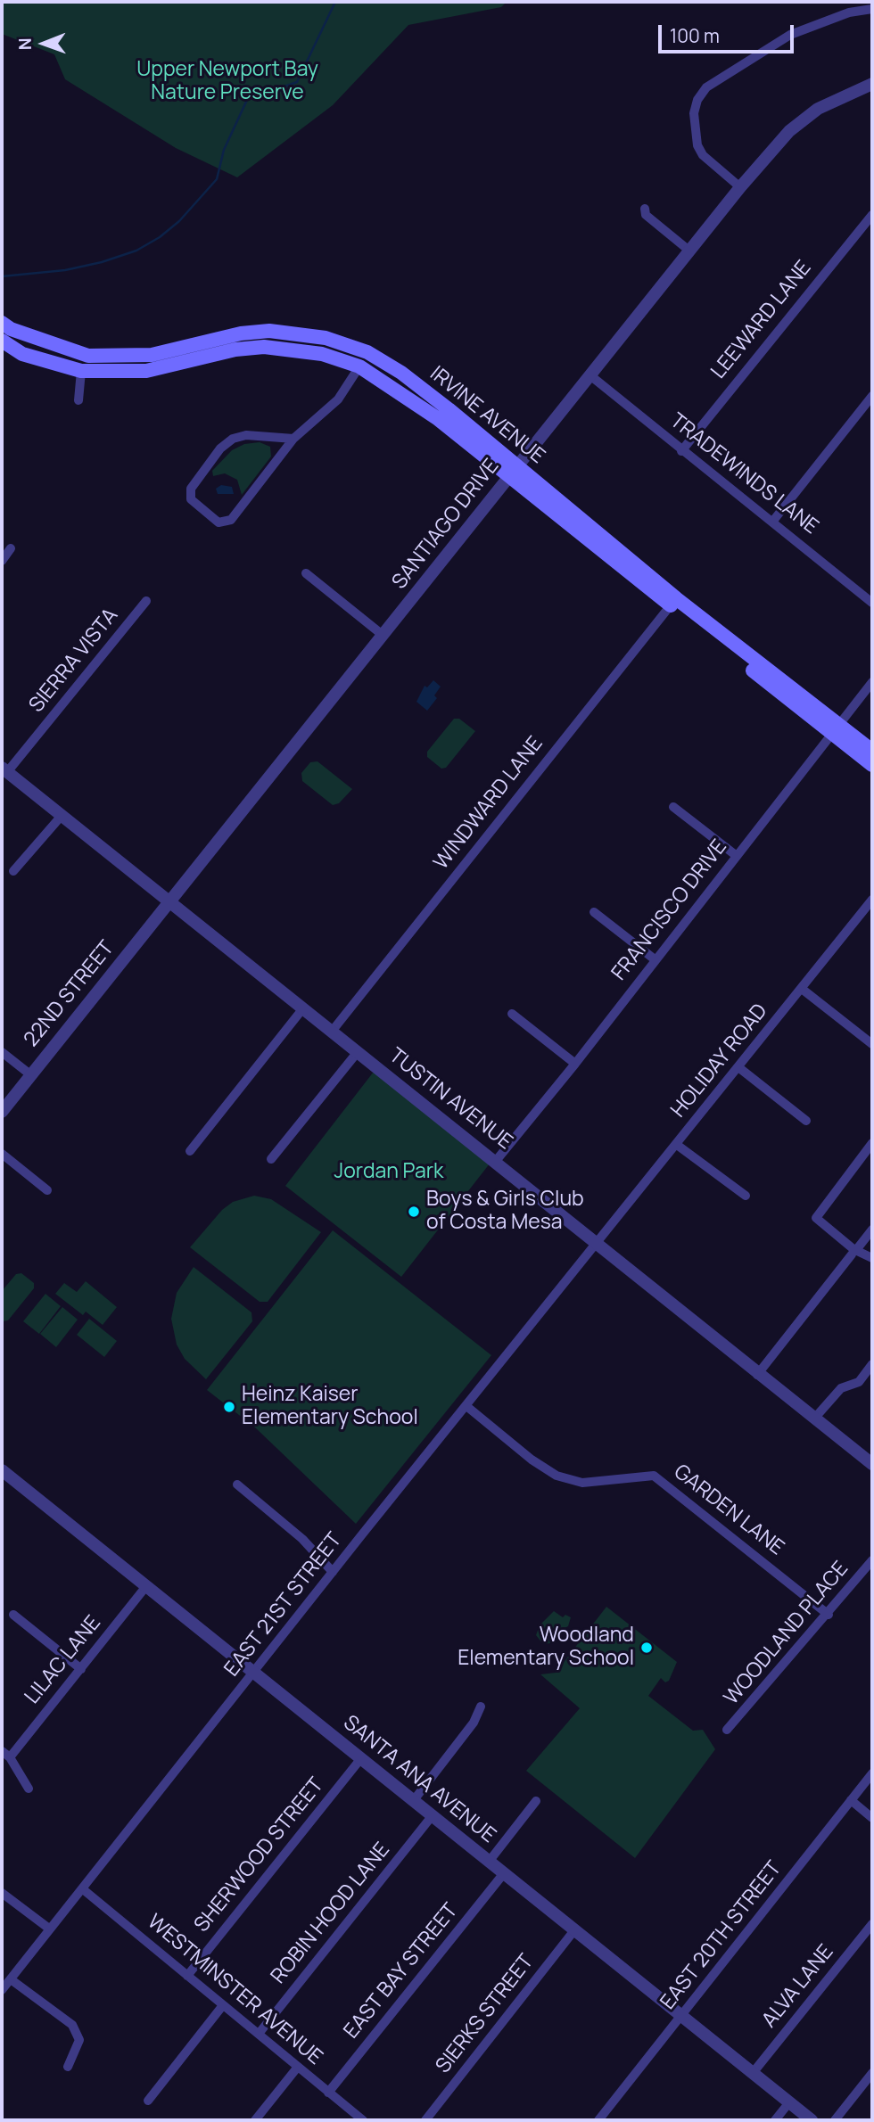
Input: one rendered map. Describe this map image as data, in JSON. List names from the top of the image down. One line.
{"streets":{"main road":["IRVINE AVENUE"],"street":["LEEWARD LANE","TRADEWINDS LANE","SANTIAGO DRIVE","SIERRA VISTA","WINDWARD LANE","FRANCISCO DRIVE","22ND STREET","HOLIDAY ROAD","TUSTIN AVENUE","GARDEN LANE","EAST 21ST STREET","WOODLAND PLACE","LILAC LANE","SANTA ANA AVENUE","SHERWOOD STREET","ROBIN HOOD LANE","EAST 20TH STREET","EAST BAY STREET","ALVA LANE","WESTMINSTER AVENUE","SIERKS STREET"]},"crossings":[["LEEWARD LANE","TRADEWINDS LANE"],["IRVINE AVENUE","SANTIAGO DRIVE"],["IRVINE AVENUE","WINDWARD LANE"],["IRVINE AVENUE","FRANCISCO DRIVE"],["TRADEWINDS LANE","SANTIAGO DRIVE"],["SANTIAGO DRIVE","22ND STREET"],["SANTIAGO DRIVE","TUSTIN AVENUE"],["SIERRA VISTA","TUSTIN AVENUE"],["WINDWARD LANE","TUSTIN AVENUE"],["FRANCISCO DRIVE","TUSTIN AVENUE"],["22ND STREET","TUSTIN AVENUE"],["HOLIDAY ROAD","TUSTIN AVENUE"],["HOLIDAY ROAD","EAST 21ST STREET"],["TUSTIN AVENUE","EAST 21ST STREET"],["GARDEN LANE","EAST 21ST STREET"],["GARDEN LANE","WOODLAND PLACE"],["EAST 21ST STREET","SANTA ANA AVENUE"],["EAST 21ST STREET","WESTMINSTER AVENUE"],["LILAC LANE","SANTA ANA AVENUE"],["SANTA ANA AVENUE","SHERWOOD STREET"],["SANTA ANA AVENUE","ROBIN HOOD LANE"],["SANTA ANA AVENUE","EAST 20TH STREET"],["SANTA ANA AVENUE","EAST BAY STREET"],["SANTA ANA AVENUE","ALVA LANE"],["SANTA ANA AVENUE","SIERKS STREET"],["SHERWOOD STREET","WESTMINSTER AVENUE"],["ROBIN HOOD LANE","WESTMINSTER AVENUE"],["EAST BAY STREET","WESTMINSTER AVENUE"]],"parks":["Upper Newport Bay Nature Preserve","Jordan Park"],"places":["Boys & Girls Club of Costa Mesa","Heinz Kaiser Elementary School","Woodland Elementary School"],"scale_bar":"100 m","north":"left"}
